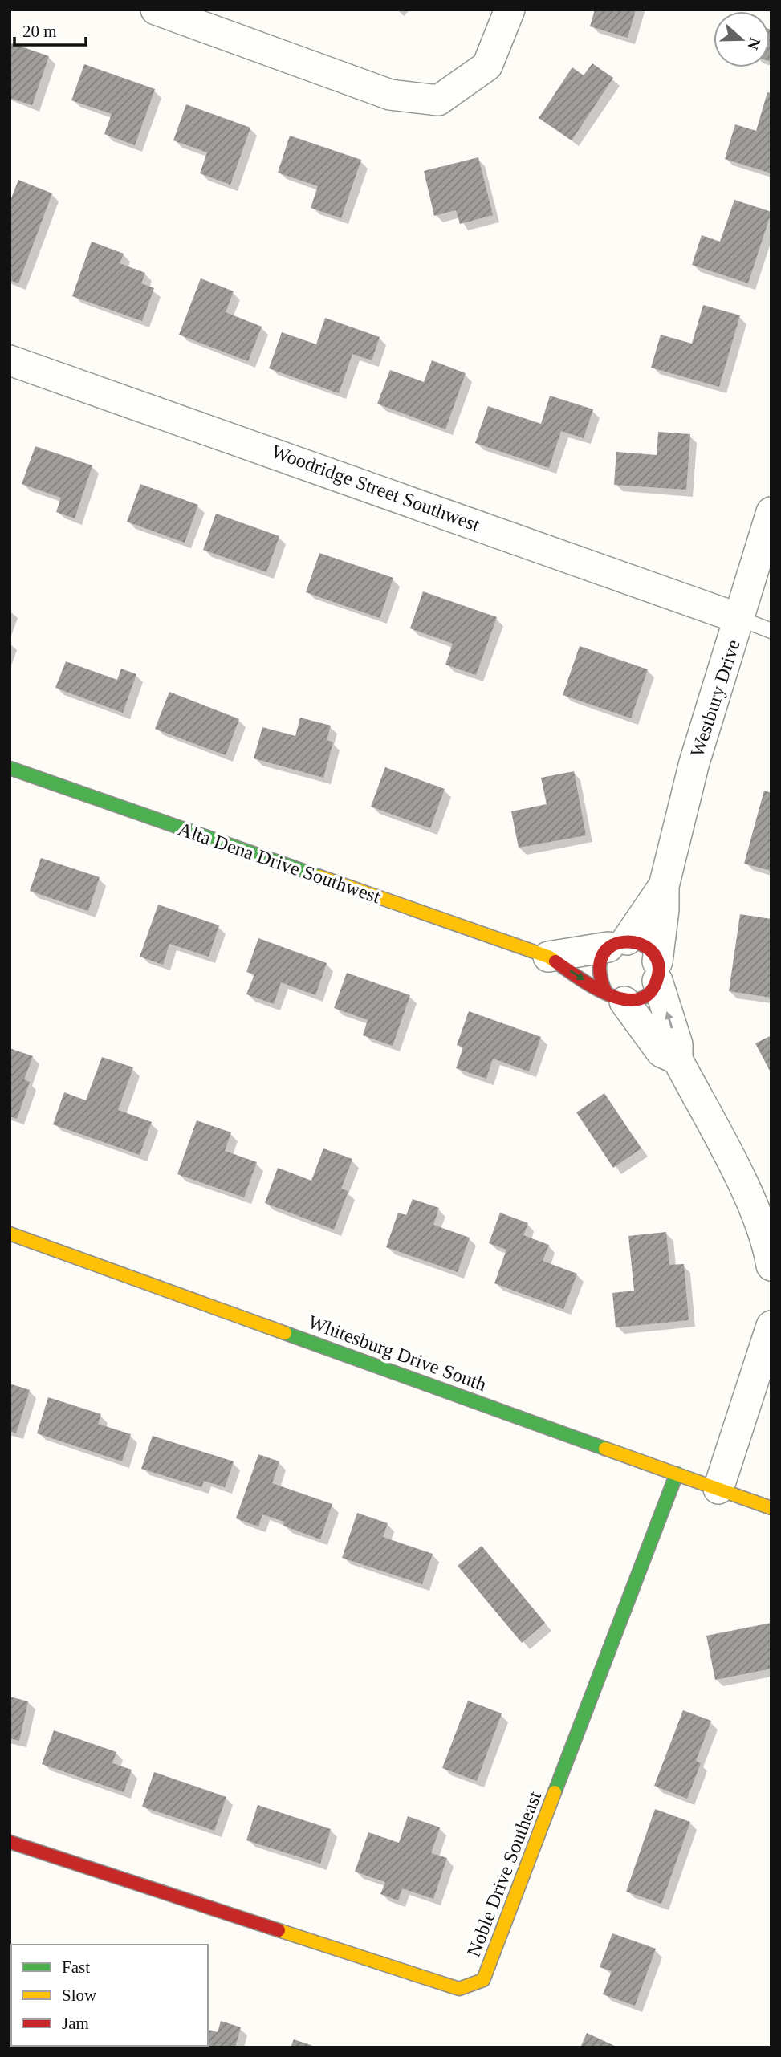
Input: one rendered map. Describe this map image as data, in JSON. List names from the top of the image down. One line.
{"streets":{"street":["Woodridge Street Southwest","Westbury Drive","Alta Dena Drive Southwest","Whitesburg Drive South","Noble Drive Southeast"]},"crossings":[["Woodridge Street Southwest","Westbury Drive"],["Westbury Drive","Alta Dena Drive Southwest"],["Whitesburg Drive South","Noble Drive Southeast"]],"legend":["Fast","Slow","Jam"],"scale_bar":"20 m","north":"right"}
